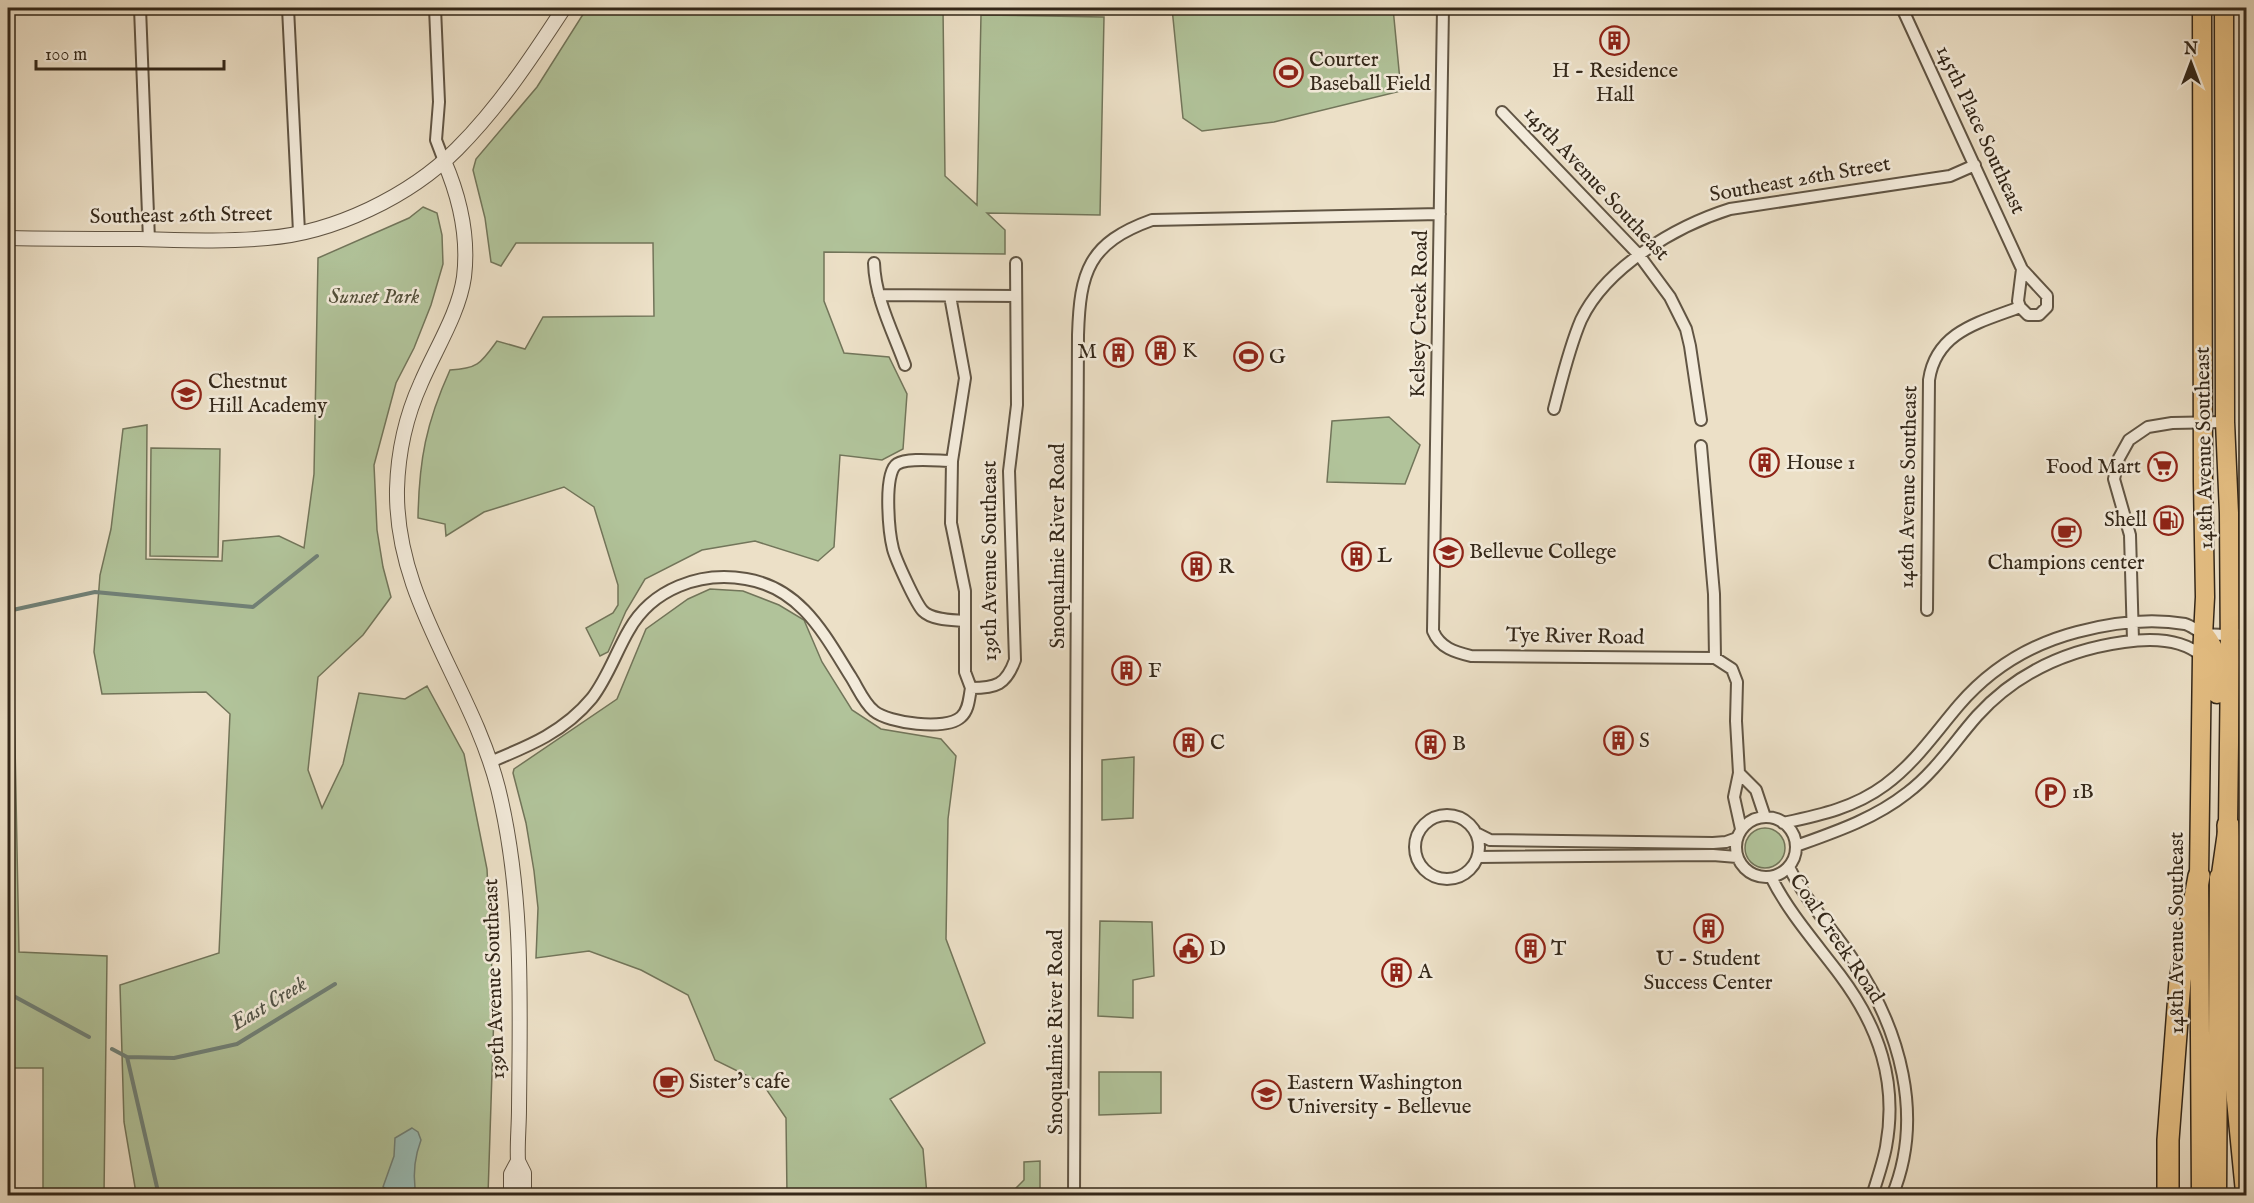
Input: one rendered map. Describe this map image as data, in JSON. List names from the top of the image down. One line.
{"streets":{"main road":["148th Avenue Southeast"],"street":["145th Place Southeast","Southeast 26th Street","145th Avenue Southeast","Kelsey Creek Road","146th Avenue Southeast","Snoqualmie River Road","139th Avenue Southeast","Tye River Road","Coal Creek Road"]},"crossings":[["145th Place Southeast","Southeast 26th Street"],["145th Place Southeast","146th Avenue Southeast"],["Southeast 26th Street","145th Avenue Southeast"],["Southeast 26th Street","139th Avenue Southeast"],["Kelsey Creek Road","Snoqualmie River Road"],["Kelsey Creek Road","Tye River Road"]],"water":["East Creek"],"parks":["Sunset Park"],"places":{"building":["H - Residence Hall","K","M","House 1","L","R","F","S","C","B","U - Student Success Center","T","A"],"sports":["Courter Baseball Field","G"],"school or university":["Chestnut Hill Academy","Bellevue College","Eastern Washington University - Bellevue"],"supermarket":["Food Mart"],"fuel station":["Shell"],"cafe":["Champions center","Sister's cafe"],"parking":["1B"],"public building":["D"]},"scale_bar":"100 m","north":"top"}
